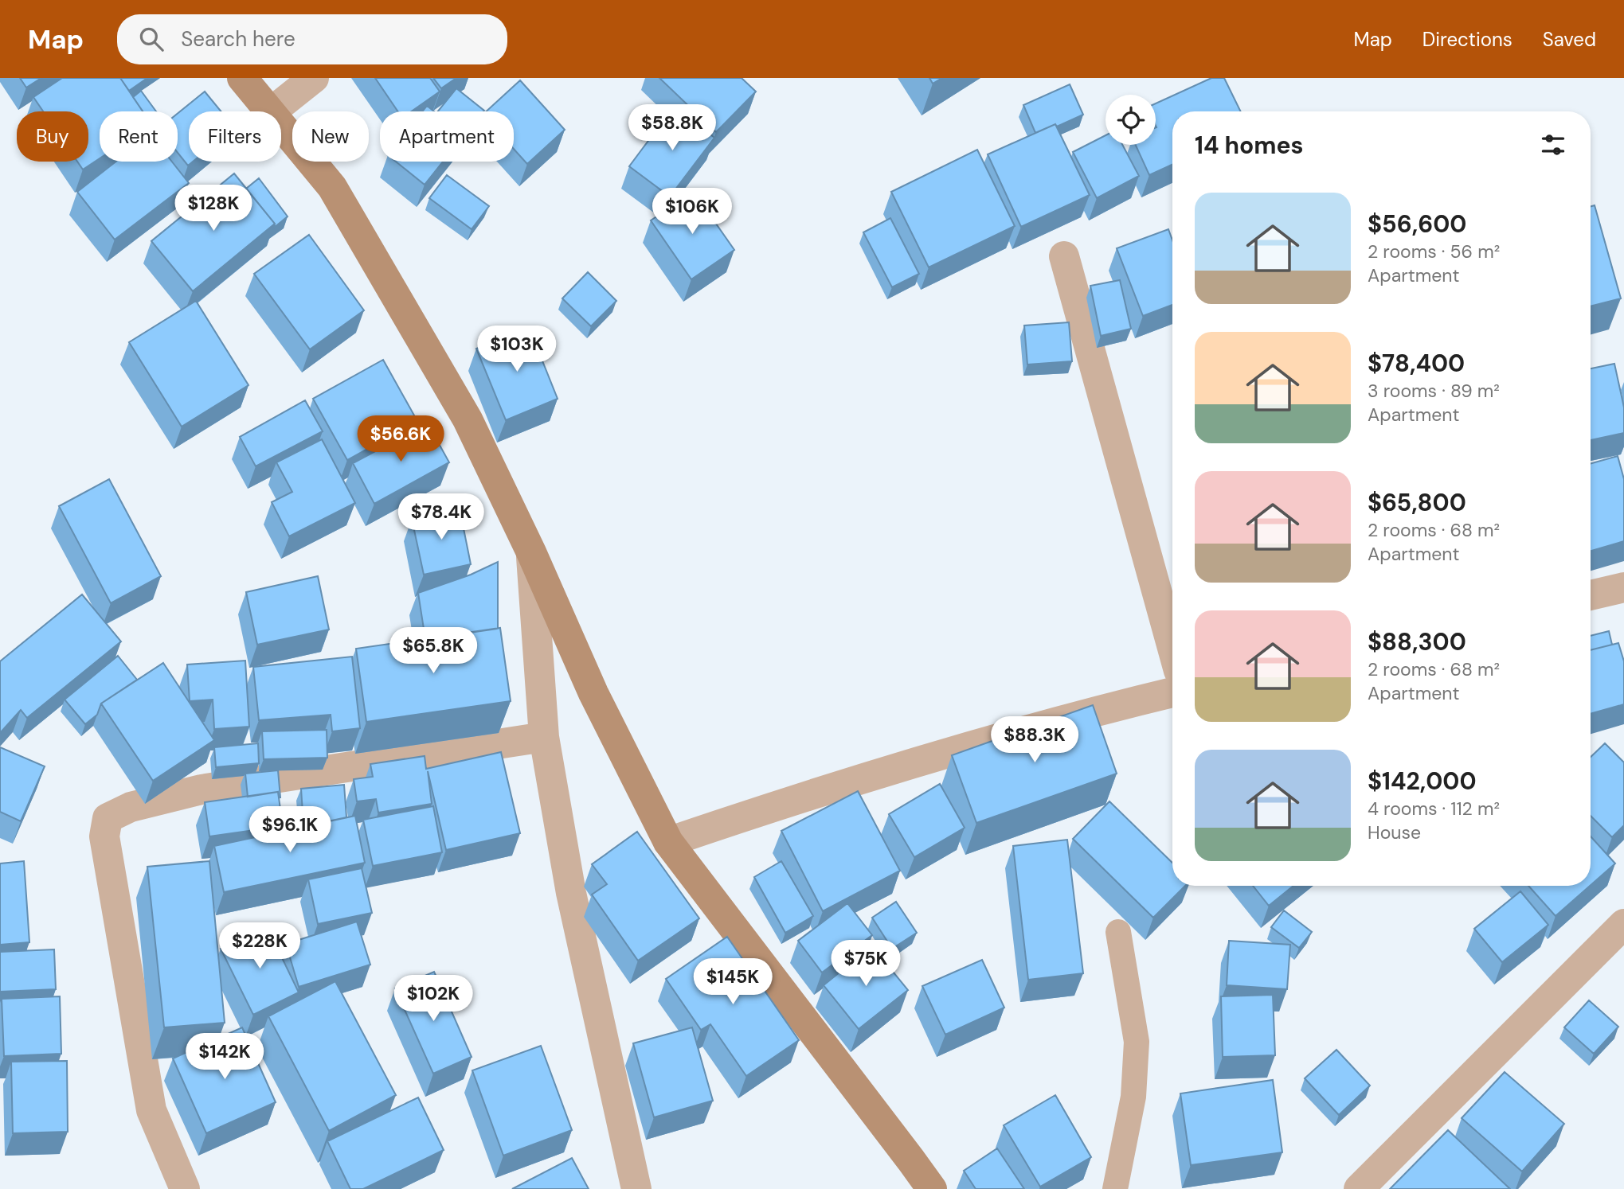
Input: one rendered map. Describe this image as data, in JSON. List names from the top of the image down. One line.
{"page":{"header":"Map","search":"Search here","nav":["Map","Directions","Saved"],"price":["$58.8K","$128K","$106K","$103K","$56.6K","$78.4K","$65.8K","$88.3K","$96.1K","$228K","$75K","$145K","$102K","$142K"],"chip":["Buy","Rent","Filters","New","Apartment"],"heading":"14 homes","list":[{"name":"$56,600","note":"2 rooms · 56 m² · Apartment"},{"name":"$78,400","note":"3 rooms · 89 m² · Apartment"},{"name":"$65,800","note":"2 rooms · 68 m² · Apartment"},{"name":"$88,300","note":"2 rooms · 68 m² · Apartment"},{"name":"$142,000","note":"4 rooms · 112 m² · House"}]}}
